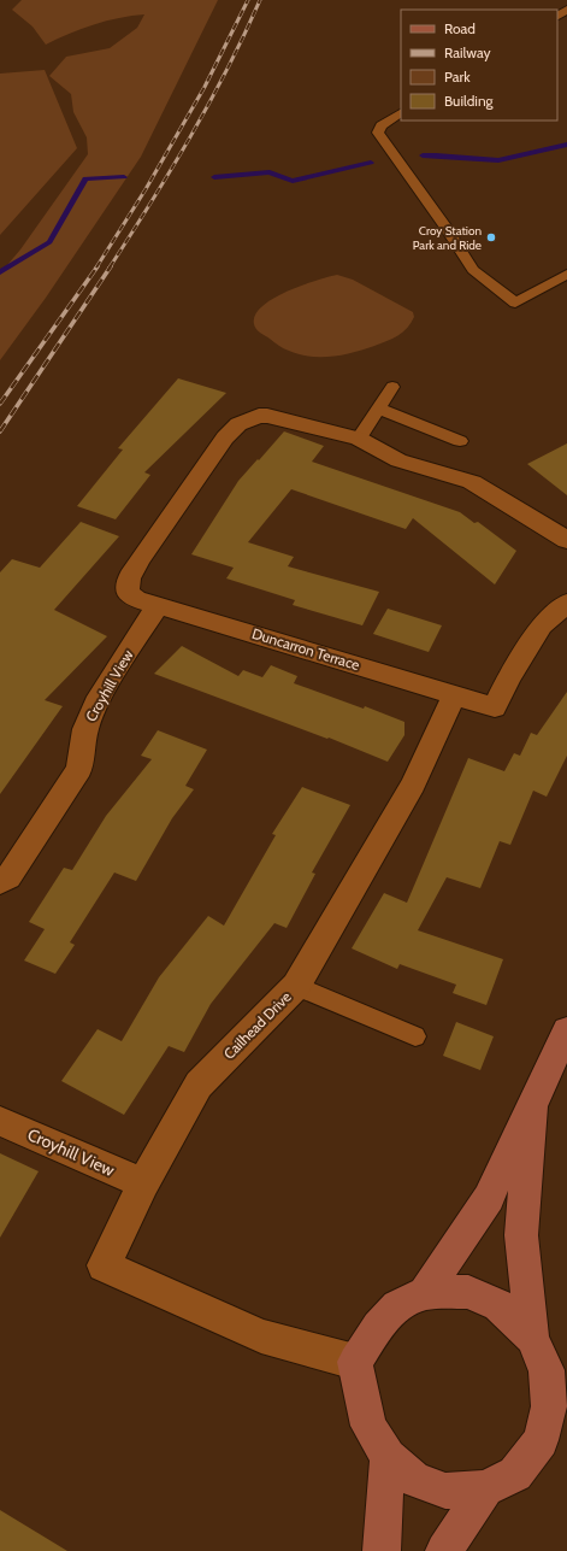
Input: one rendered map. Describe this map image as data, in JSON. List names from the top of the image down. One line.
{"streets":{"street":["Duncarron Terrace","Croyhill View","Cailhead Drive"]},"crossings":[["Duncarron Terrace","Croyhill View"],["Duncarron Terrace","Cailhead Drive"],["Croyhill View","Cailhead Drive"]],"places":["Croy Station Park and Ride"],"legend":["Road","Railway","Park","Building"]}
